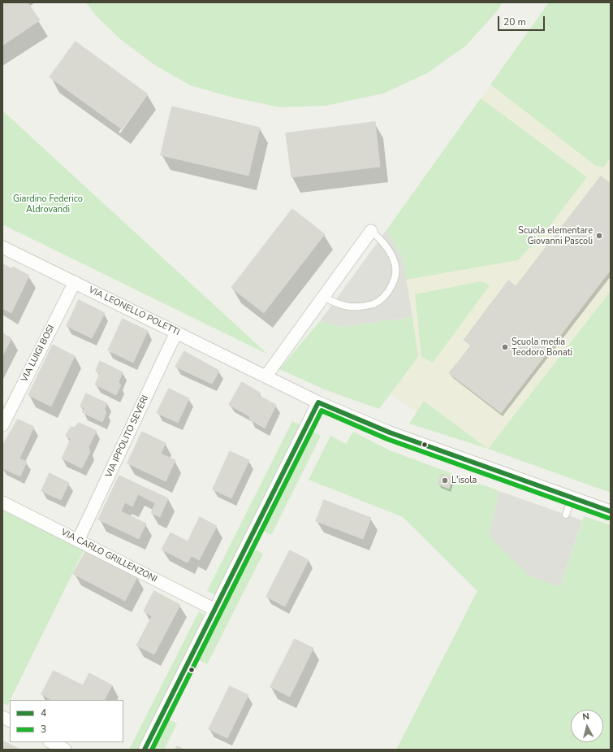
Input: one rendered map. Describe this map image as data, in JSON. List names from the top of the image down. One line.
{"streets":{"street":["VIA LEONELLO POLETTI","VIA LUIGI BOSI","VIA IPPOLITO SEVERI","VIA CARLO GRILLENZONI"]},"crossings":[["VIA LEONELLO POLETTI","VIA LUIGI BOSI"],["VIA LEONELLO POLETTI","VIA IPPOLITO SEVERI"],["VIA IPPOLITO SEVERI","VIA CARLO GRILLENZONI"]],"parks":["Giardino Federico Aldrovandi"],"places":["Scuola elementare Giovanni Pascoli","Scuola media Teodoro Bonati","L'isola"],"lines":["transit line 4","transit line 3"],"legend":["4","3"],"scale_bar":"20 m","north":"top"}
